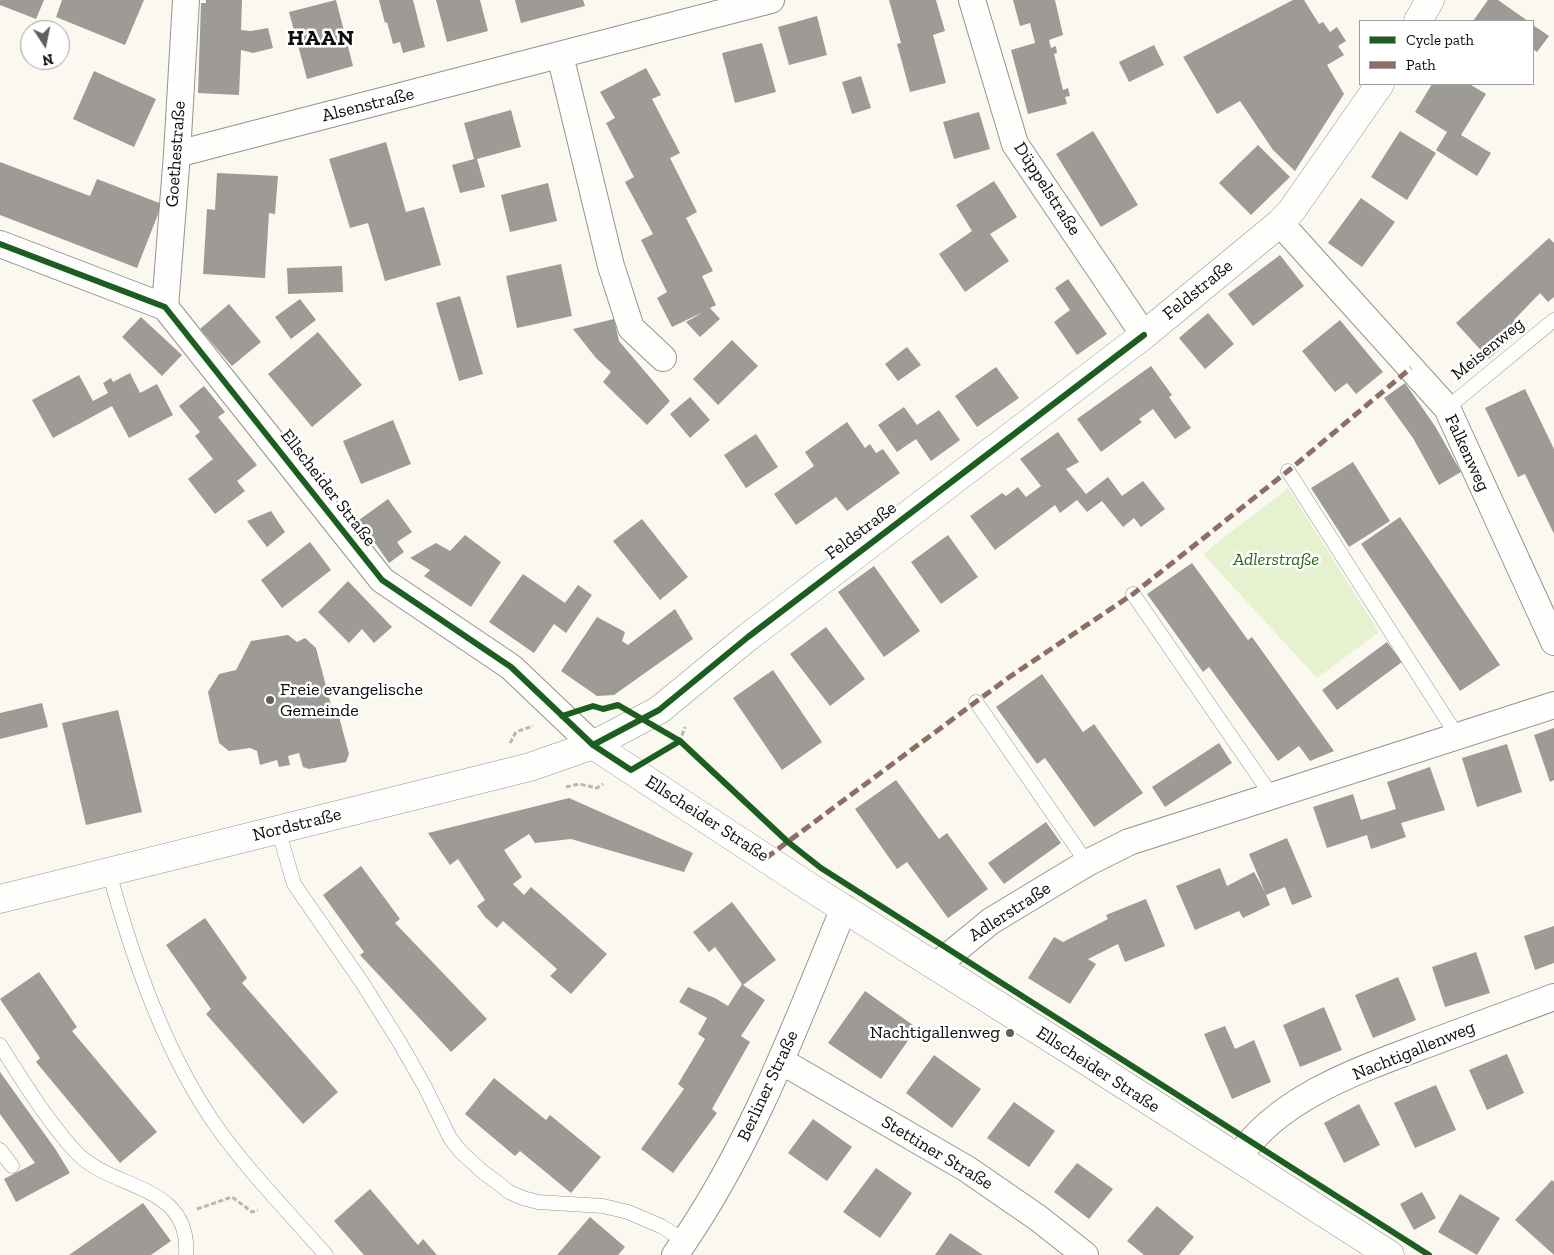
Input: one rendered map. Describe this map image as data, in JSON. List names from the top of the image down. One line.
{"streets":{"street":["Alsenstraße","Goethestraße","Düppelstraße","Feldstraße","Falkenweg","Ellscheider Straße","Nordstraße","Adlerstraße","Nachtigallenweg","Berliner Straße","Stettiner Straße"],"lane":["Meisenweg"]},"crossings":[["Alsenstraße","Goethestraße"],["Goethestraße","Ellscheider Straße"],["Düppelstraße","Feldstraße"],["Feldstraße","Falkenweg"],["Feldstraße","Ellscheider Straße"],["Feldstraße","Nordstraße"],["Meisenweg","Falkenweg"],["Ellscheider Straße","Nordstraße"],["Ellscheider Straße","Adlerstraße"],["Ellscheider Straße","Nachtigallenweg"],["Ellscheider Straße","Berliner Straße"],["Berliner Straße","Stettiner Straße"]],"districts":["HAAN"],"parks":["Adlerstraße"],"places":["Freie evangelische Gemeinde","Nachtigallenweg"],"legend":["Cycle path","Path"],"north":"bottom"}
